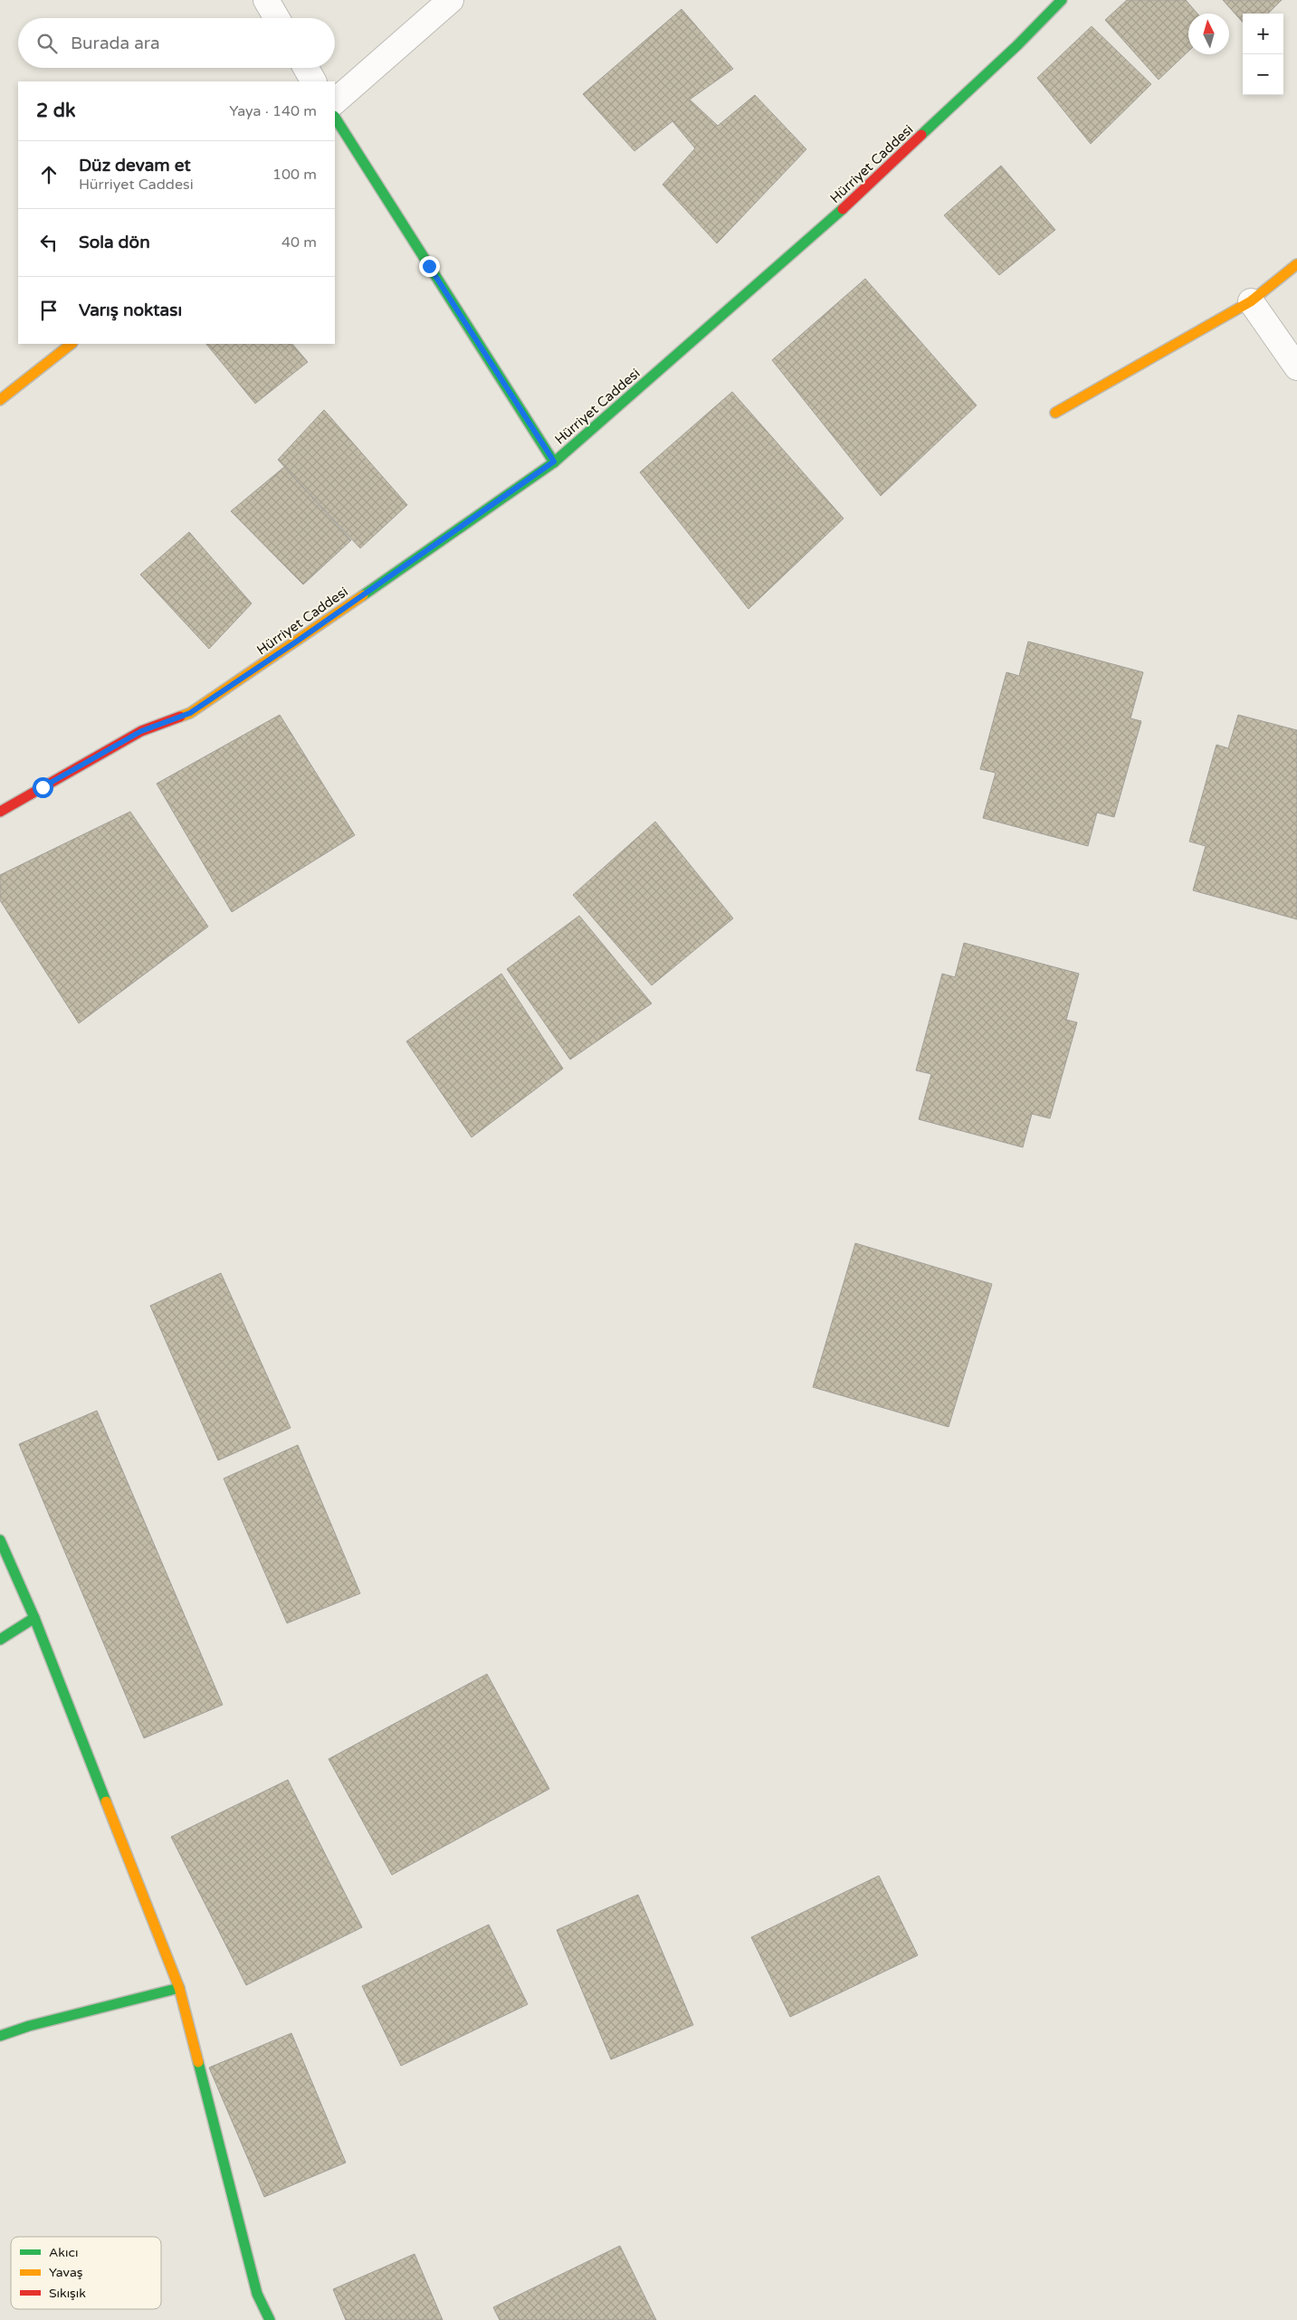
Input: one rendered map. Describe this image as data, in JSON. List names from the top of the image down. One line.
{"streets":{"street":["Hürriyet Caddesi"]},"legend":["Akıcı","Yavaş","Sıkışık"],"north":"top","page":{"map_buttons":["+","−"],"search":"Burada ara","heading":["2 dk","Yaya · 140 m"],"list":[["Düz devam et","Hürriyet Caddesi","100 m"],["Sola dön","40 m"],"Varış noktası"]}}
